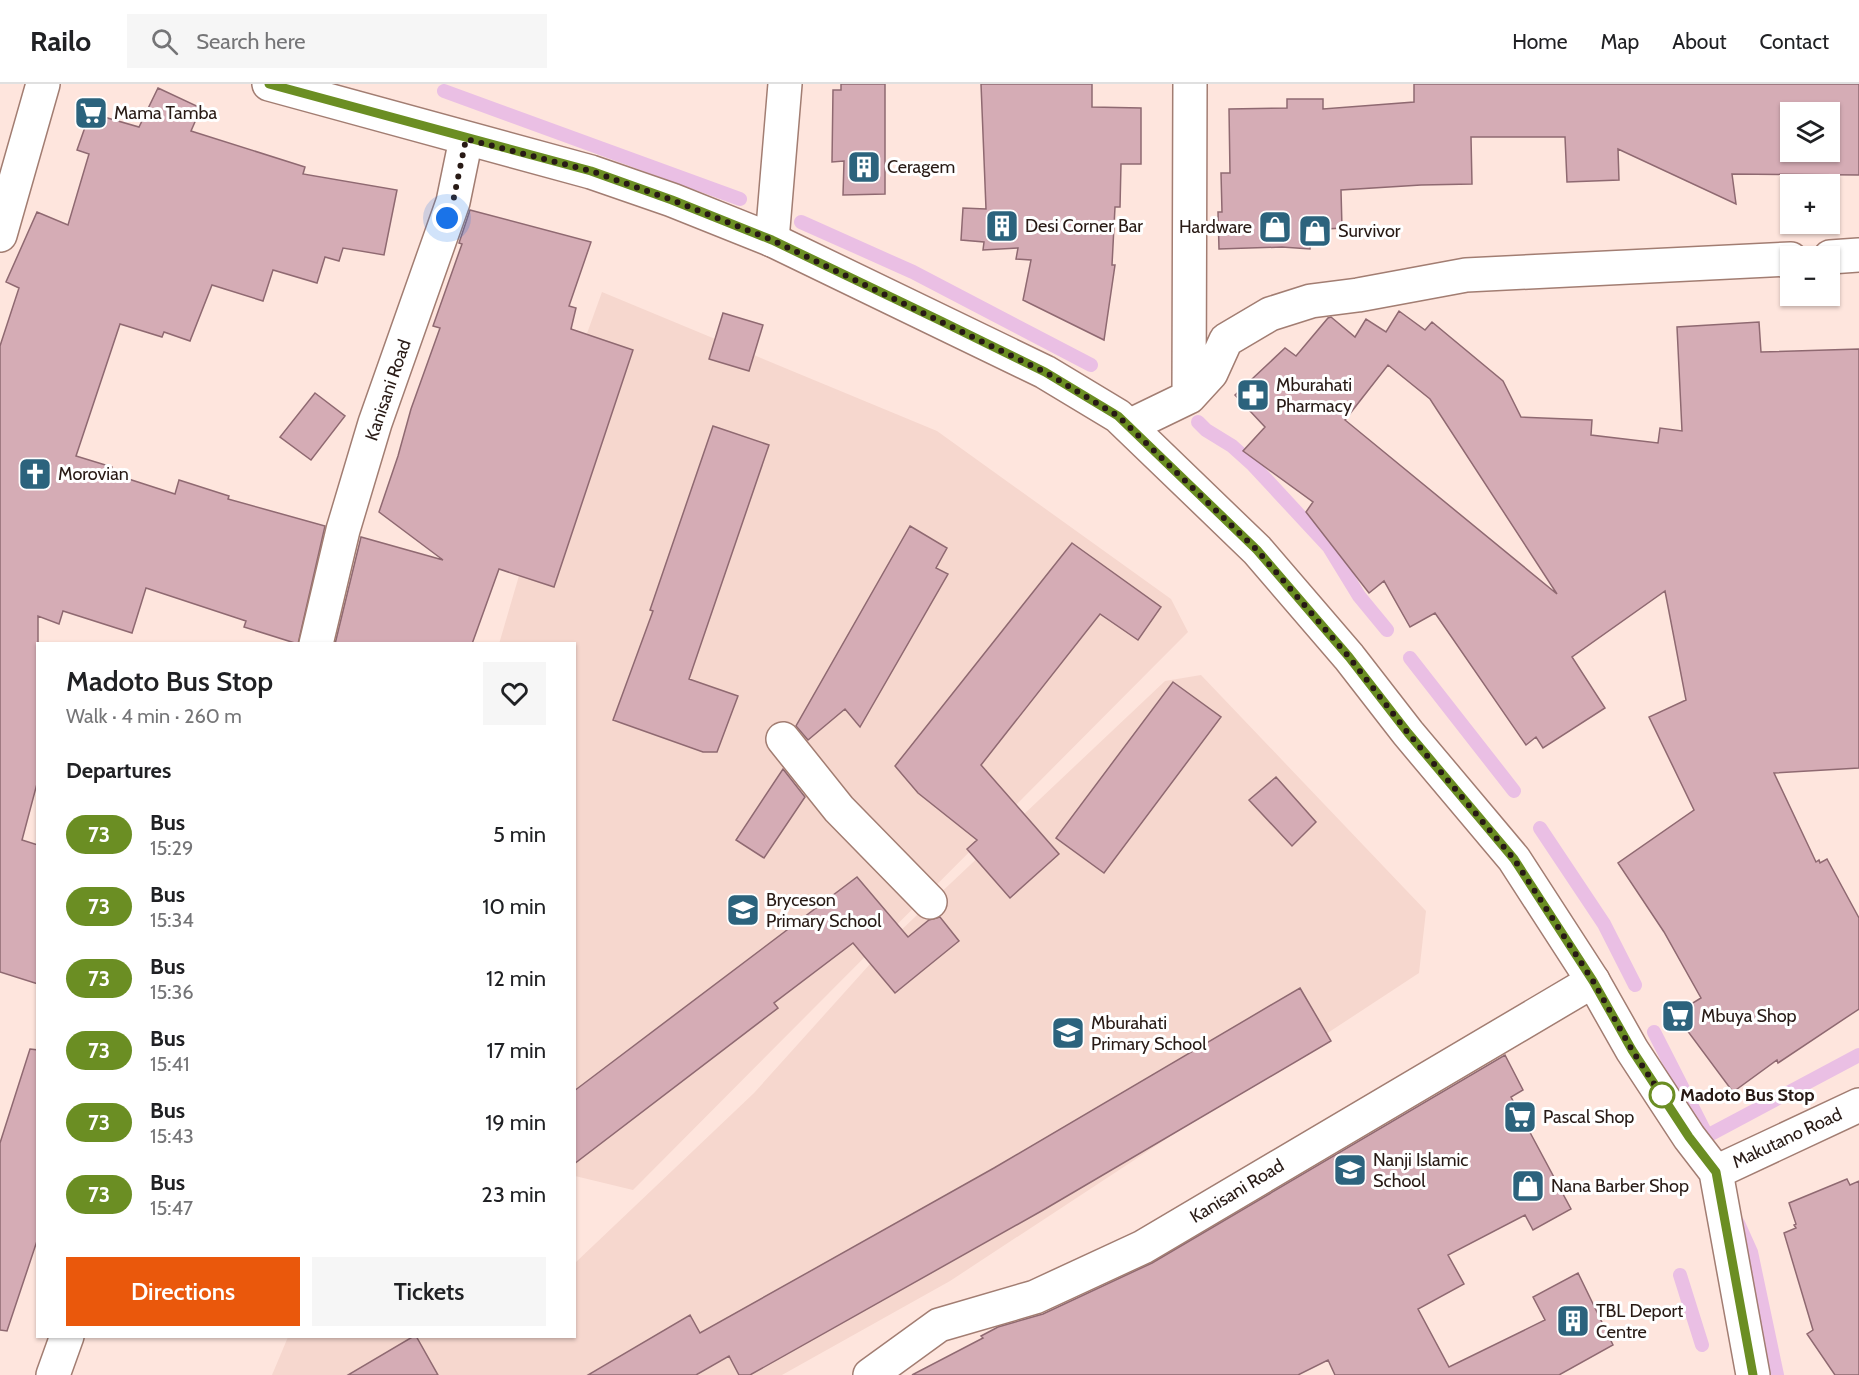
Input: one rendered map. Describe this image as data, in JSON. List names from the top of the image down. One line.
{"streets":{"street":["Kanisani Road","Makutano Road"]},"places":{"supermarket":["Mama Tamba","Mbuya Shop","Pascal Shop"],"building":["Ceragem","Desi Corner Bar","TBL Deport Centre"],"shop":["Hardware","Survivor","Nana Barber Shop"],"pharmacy":["Mburahati Pharmacy"],"church":["Morovian"],"school or university":["Bryceson Primary School","Mburahati Primary School","Nanji Islamic School"],"other":["Madoto Bus Stop"]},"lines":["bus line 73"],"page":{"header":"Railo","search":"Search here","nav":["Home","Map","About","Contact"],"map_buttons":["+","−"],"heading":[["Madoto Bus Stop","Walk · 4 min · 260 m"],"Departures"],"list":[{"mark":"73","name":"Bus","note":"15:29","value":"5 min"},{"mark":"73","name":"Bus","note":"15:34","value":"10 min"},{"mark":"73","name":"Bus","note":"15:36","value":"12 min"},{"mark":"73","name":"Bus","note":"15:41","value":"17 min"},{"mark":"73","name":"Bus","note":"15:43","value":"19 min"},{"mark":"73","name":"Bus","note":"15:47","value":"23 min"}],"buttons":["Directions","Tickets"]}}
